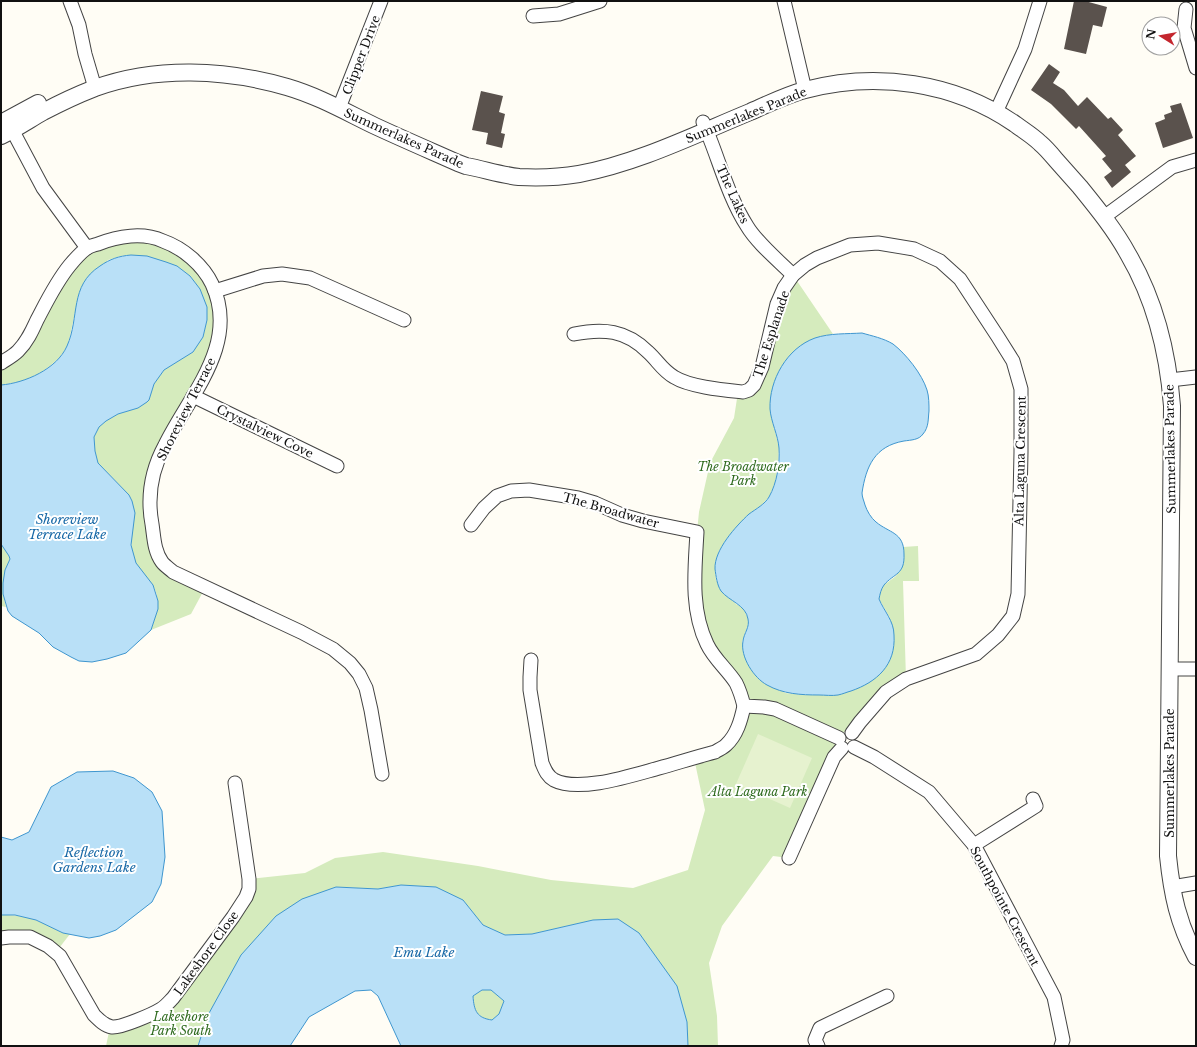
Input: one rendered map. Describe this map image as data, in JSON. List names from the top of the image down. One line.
{"streets":{"street":["Clipper Drive","Summerlakes Parade","The Lakes","The Esplanade","Shoreview Terrace","Crystalview Cove","Alta Laguna Crescent","The Broadwater","Southpointe Crescent","Lakeshore Close"]},"crossings":[["Clipper Drive","Summerlakes Parade"],["Summerlakes Parade","The Lakes"],["The Lakes","The Esplanade"],["The Lakes","Alta Laguna Crescent"],["The Esplanade","Alta Laguna Crescent"],["Shoreview Terrace","Crystalview Cove"],["Alta Laguna Crescent","Southpointe Crescent"]],"water":["Shoreview Terrace Lake","Reflection Gardens Lake","Emu Lake"],"parks":["The Broadwater Park","Alta Laguna Park","Lakeshore Park South"],"north":"left"}
